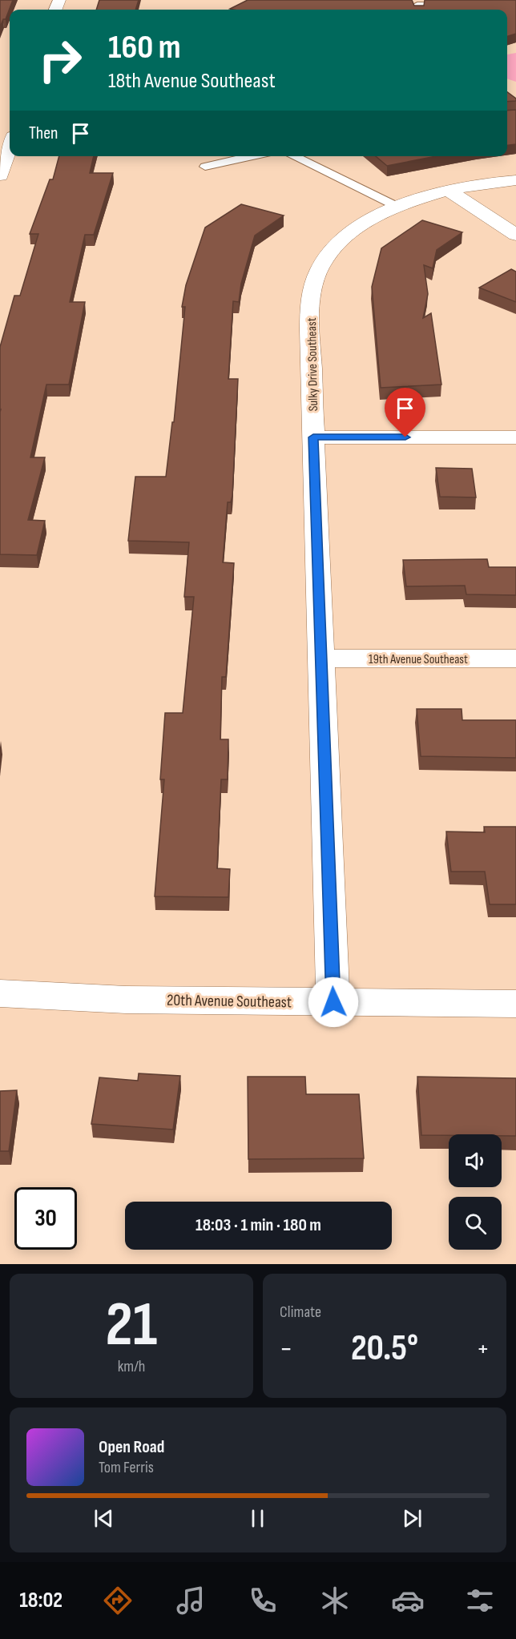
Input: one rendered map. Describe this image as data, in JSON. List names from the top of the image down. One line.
{"streets":{"street":["Sulky Drive Southeast","19th Avenue Southeast","20th Avenue Southeast"]},"crossings":[["Sulky Drive Southeast","19th Avenue Southeast"],["Sulky Drive Southeast","20th Avenue Southeast"]],"page":{"turn":["160 m","18th Avenue Southeast"],"then":"Then","limit":"30","trip":"18:03 · 1 min · 180 m","tile":[["21","km/h"],"Climate"],"heat":["−","20.5°","+"],"song":["Open Road","Tom Ferris"],"tabs":"18:02"}}
